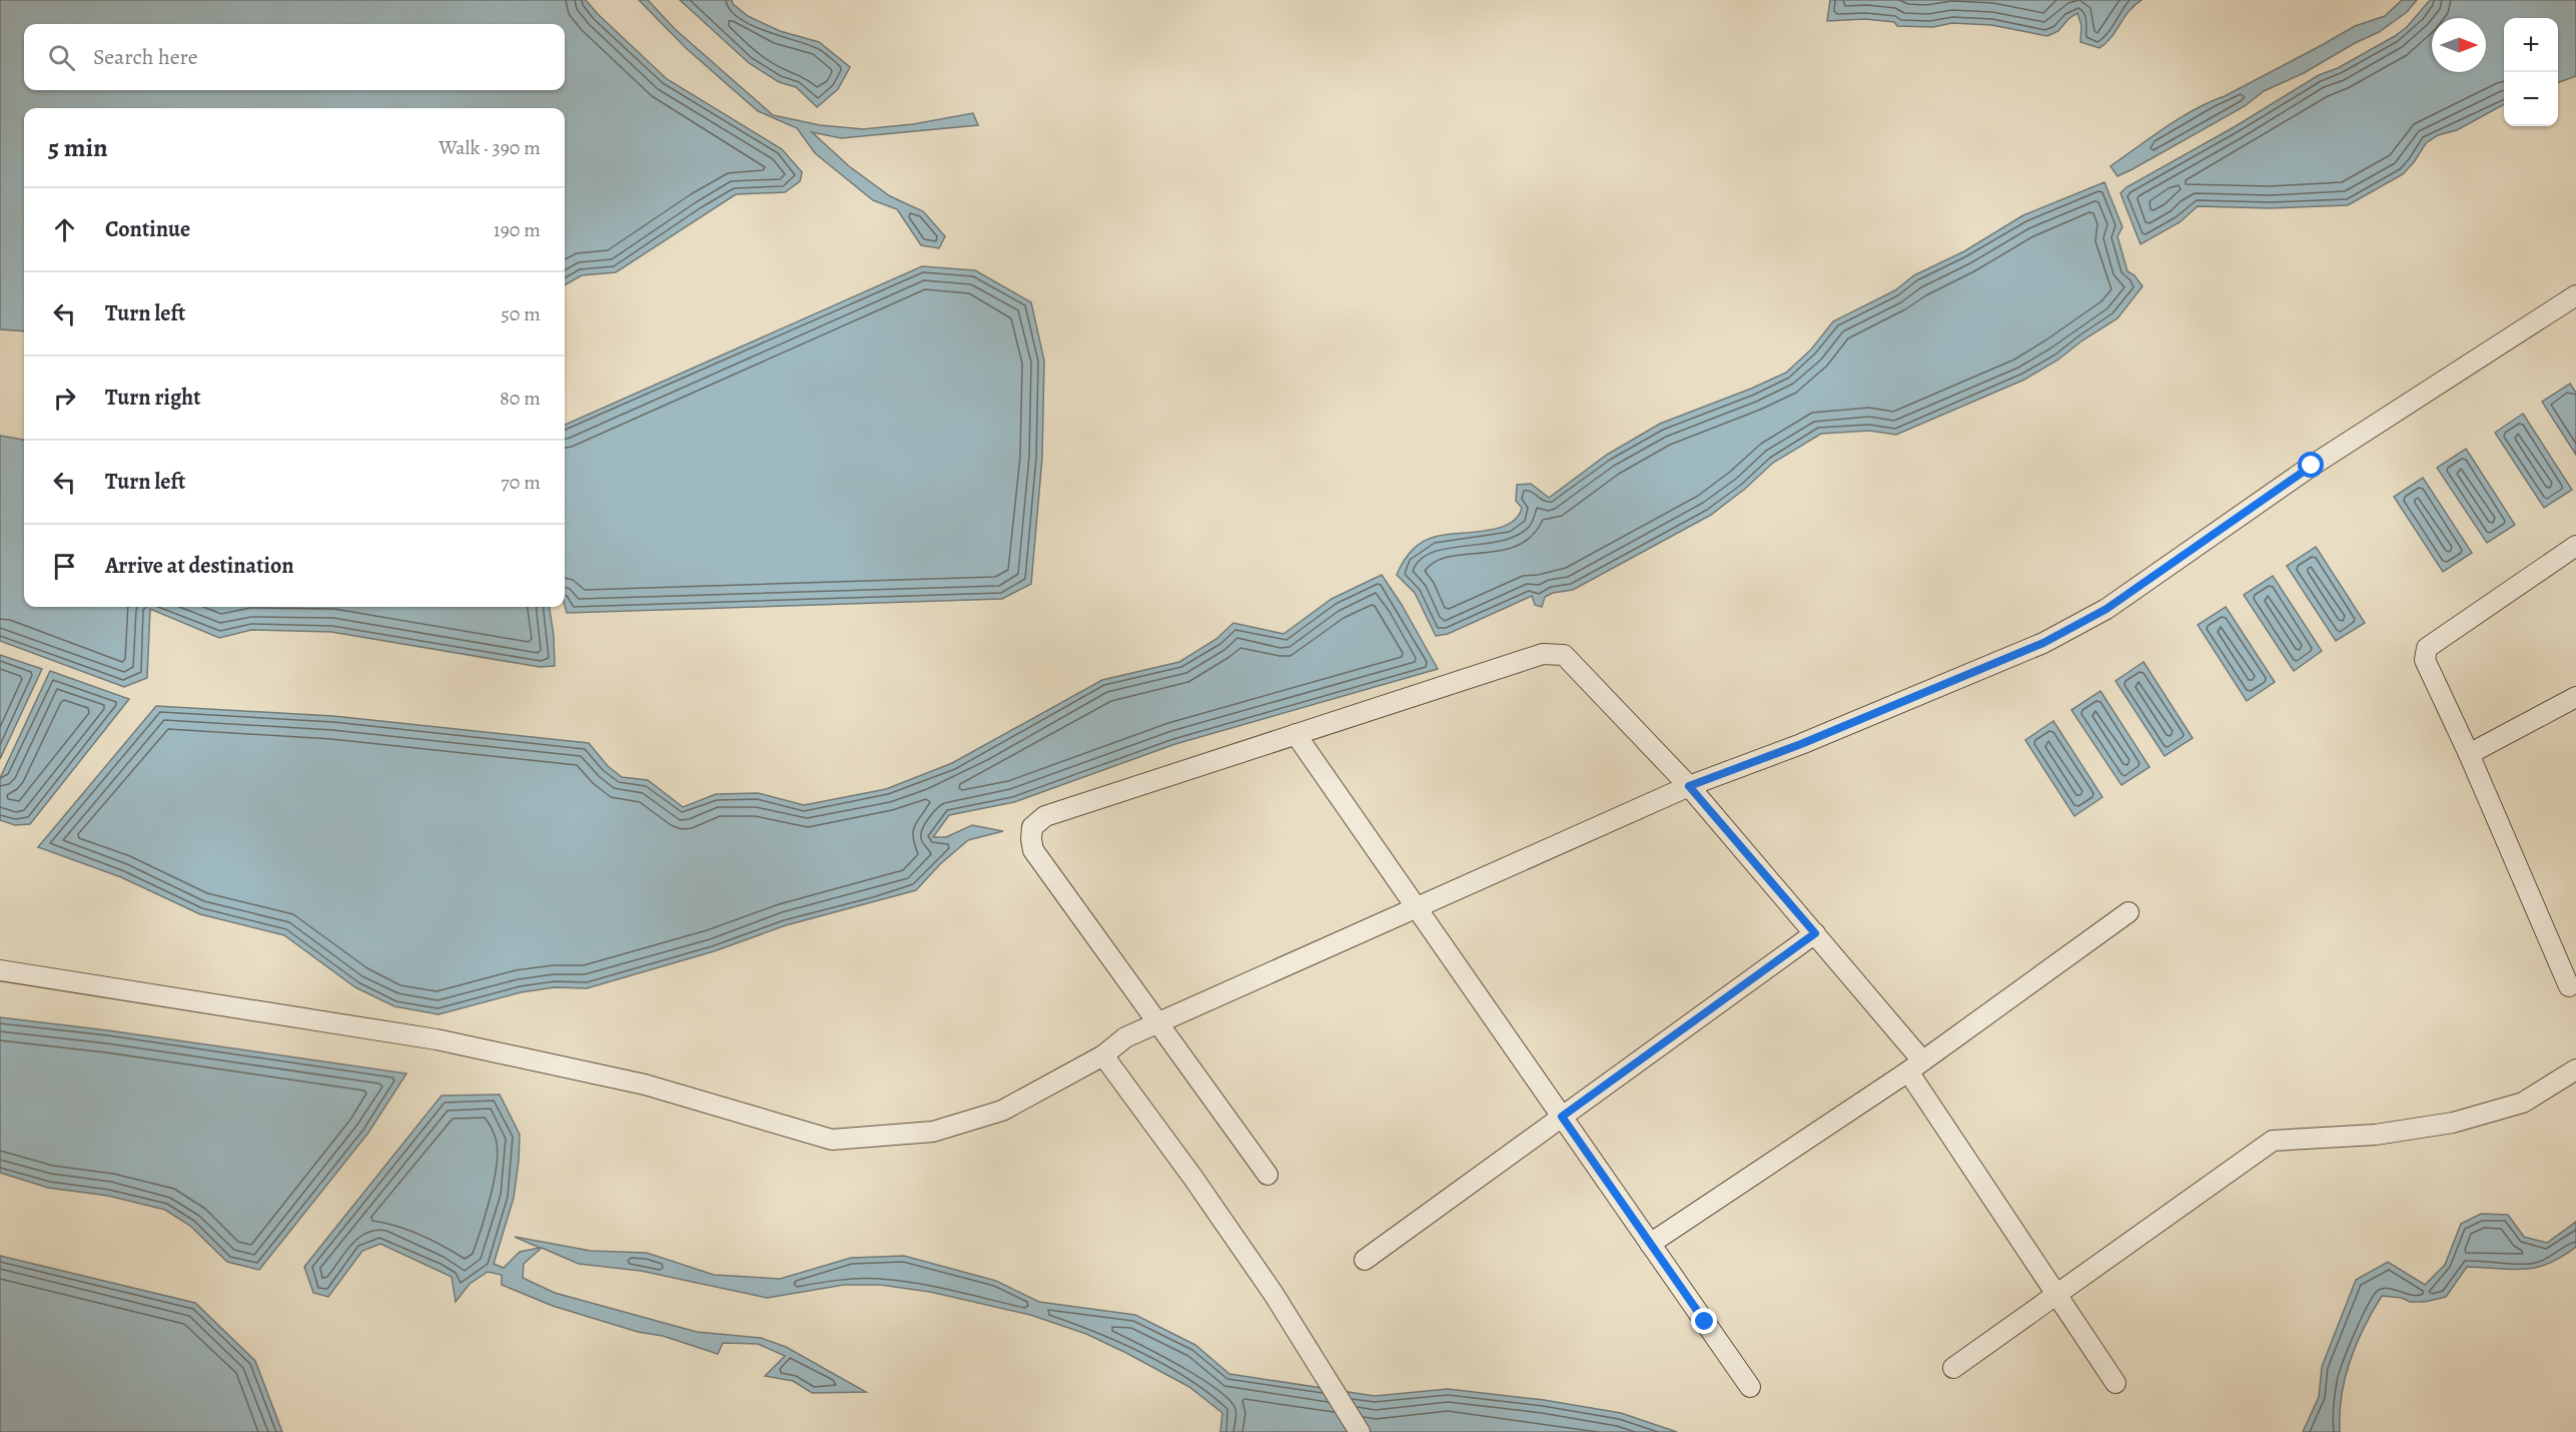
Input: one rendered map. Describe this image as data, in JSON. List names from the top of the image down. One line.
{"north":"right","page":{"map_buttons":["+","−"],"search":"Search here","heading":["5 min","Walk · 390 m"],"list":[["Continue","190 m"],["Turn left","50 m"],["Turn right","80 m"],["Turn left","70 m"],"Arrive at destination"]}}
